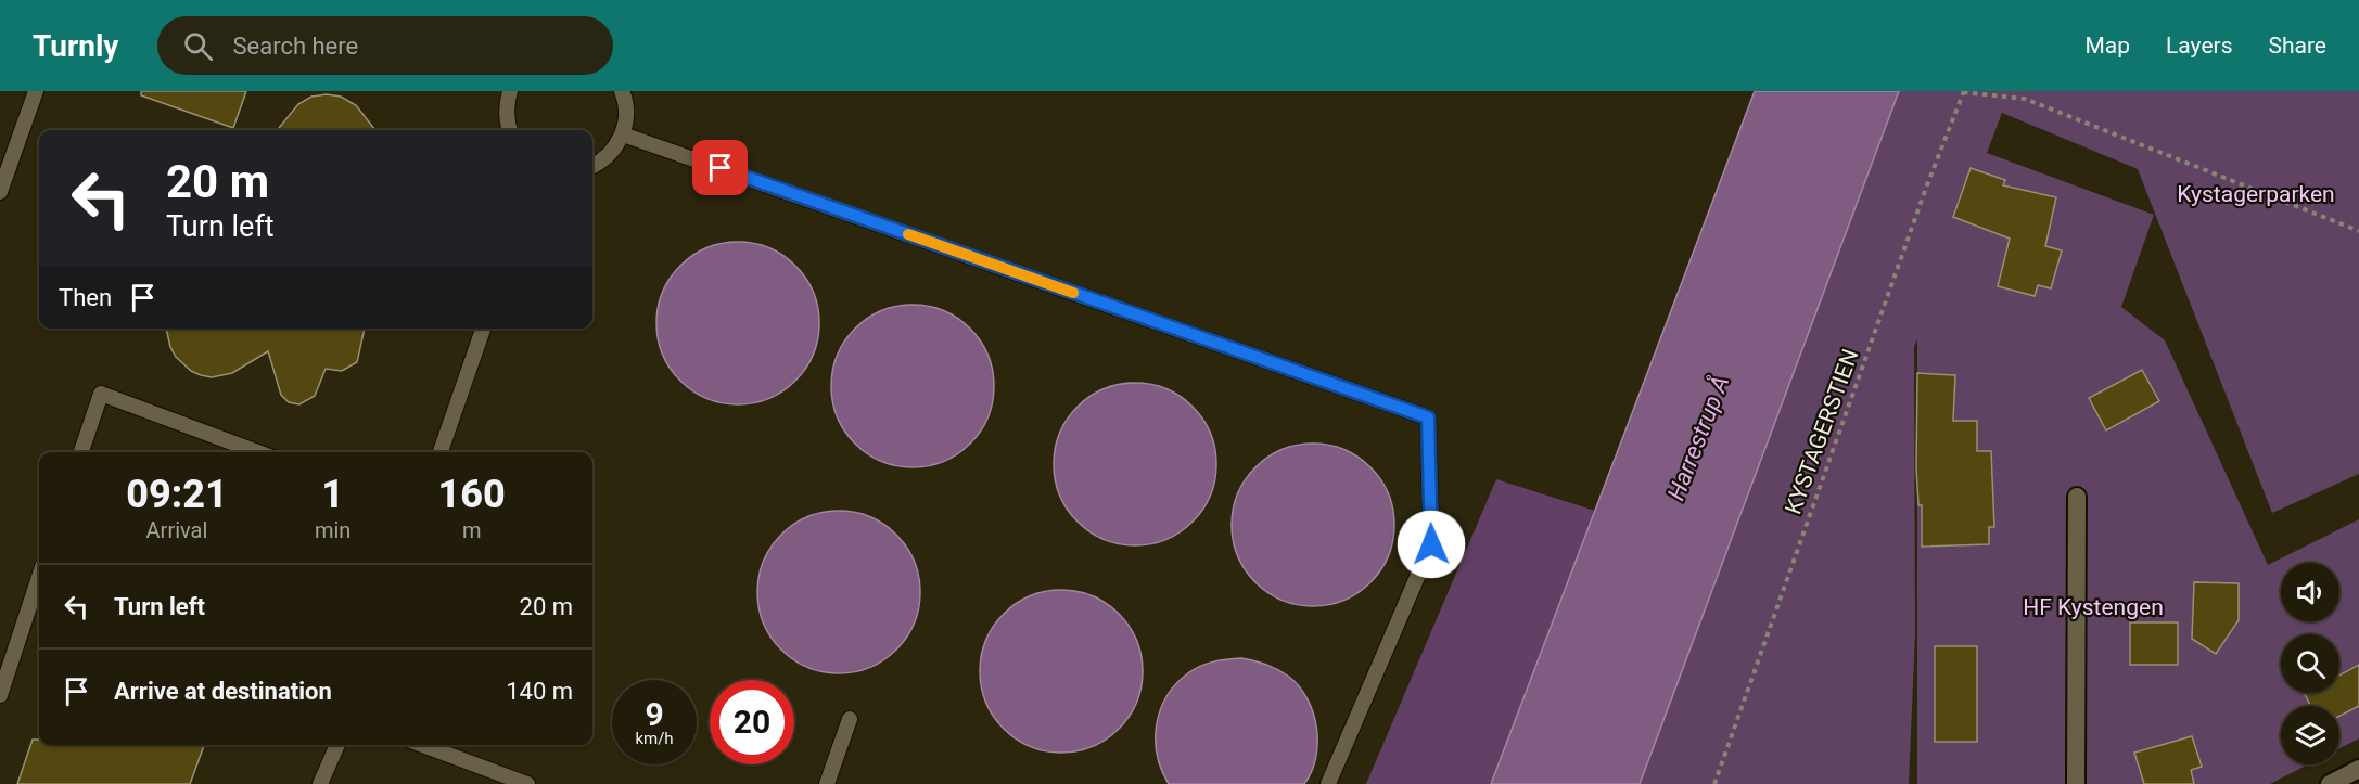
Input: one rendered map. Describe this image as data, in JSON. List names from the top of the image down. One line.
{"streets":{"path":["KYSTAGERSTIEN"]},"water":["Harrestrup Å"],"parks":["Kystagerparken","HF Kystengen"],"page":{"header":"Turnly","search":"Search here","nav":["Map","Layers","Share"],"turn":["20 m","Turn left"],"then":"Then","eta":["09:21","Arrival","1","min","160","m"],"list":[{"name":"Turn left","value":"20 m"},{"name":"Arrive at destination","value":"140 m"}],"speed":"9 km/h","limit":"20"}}
